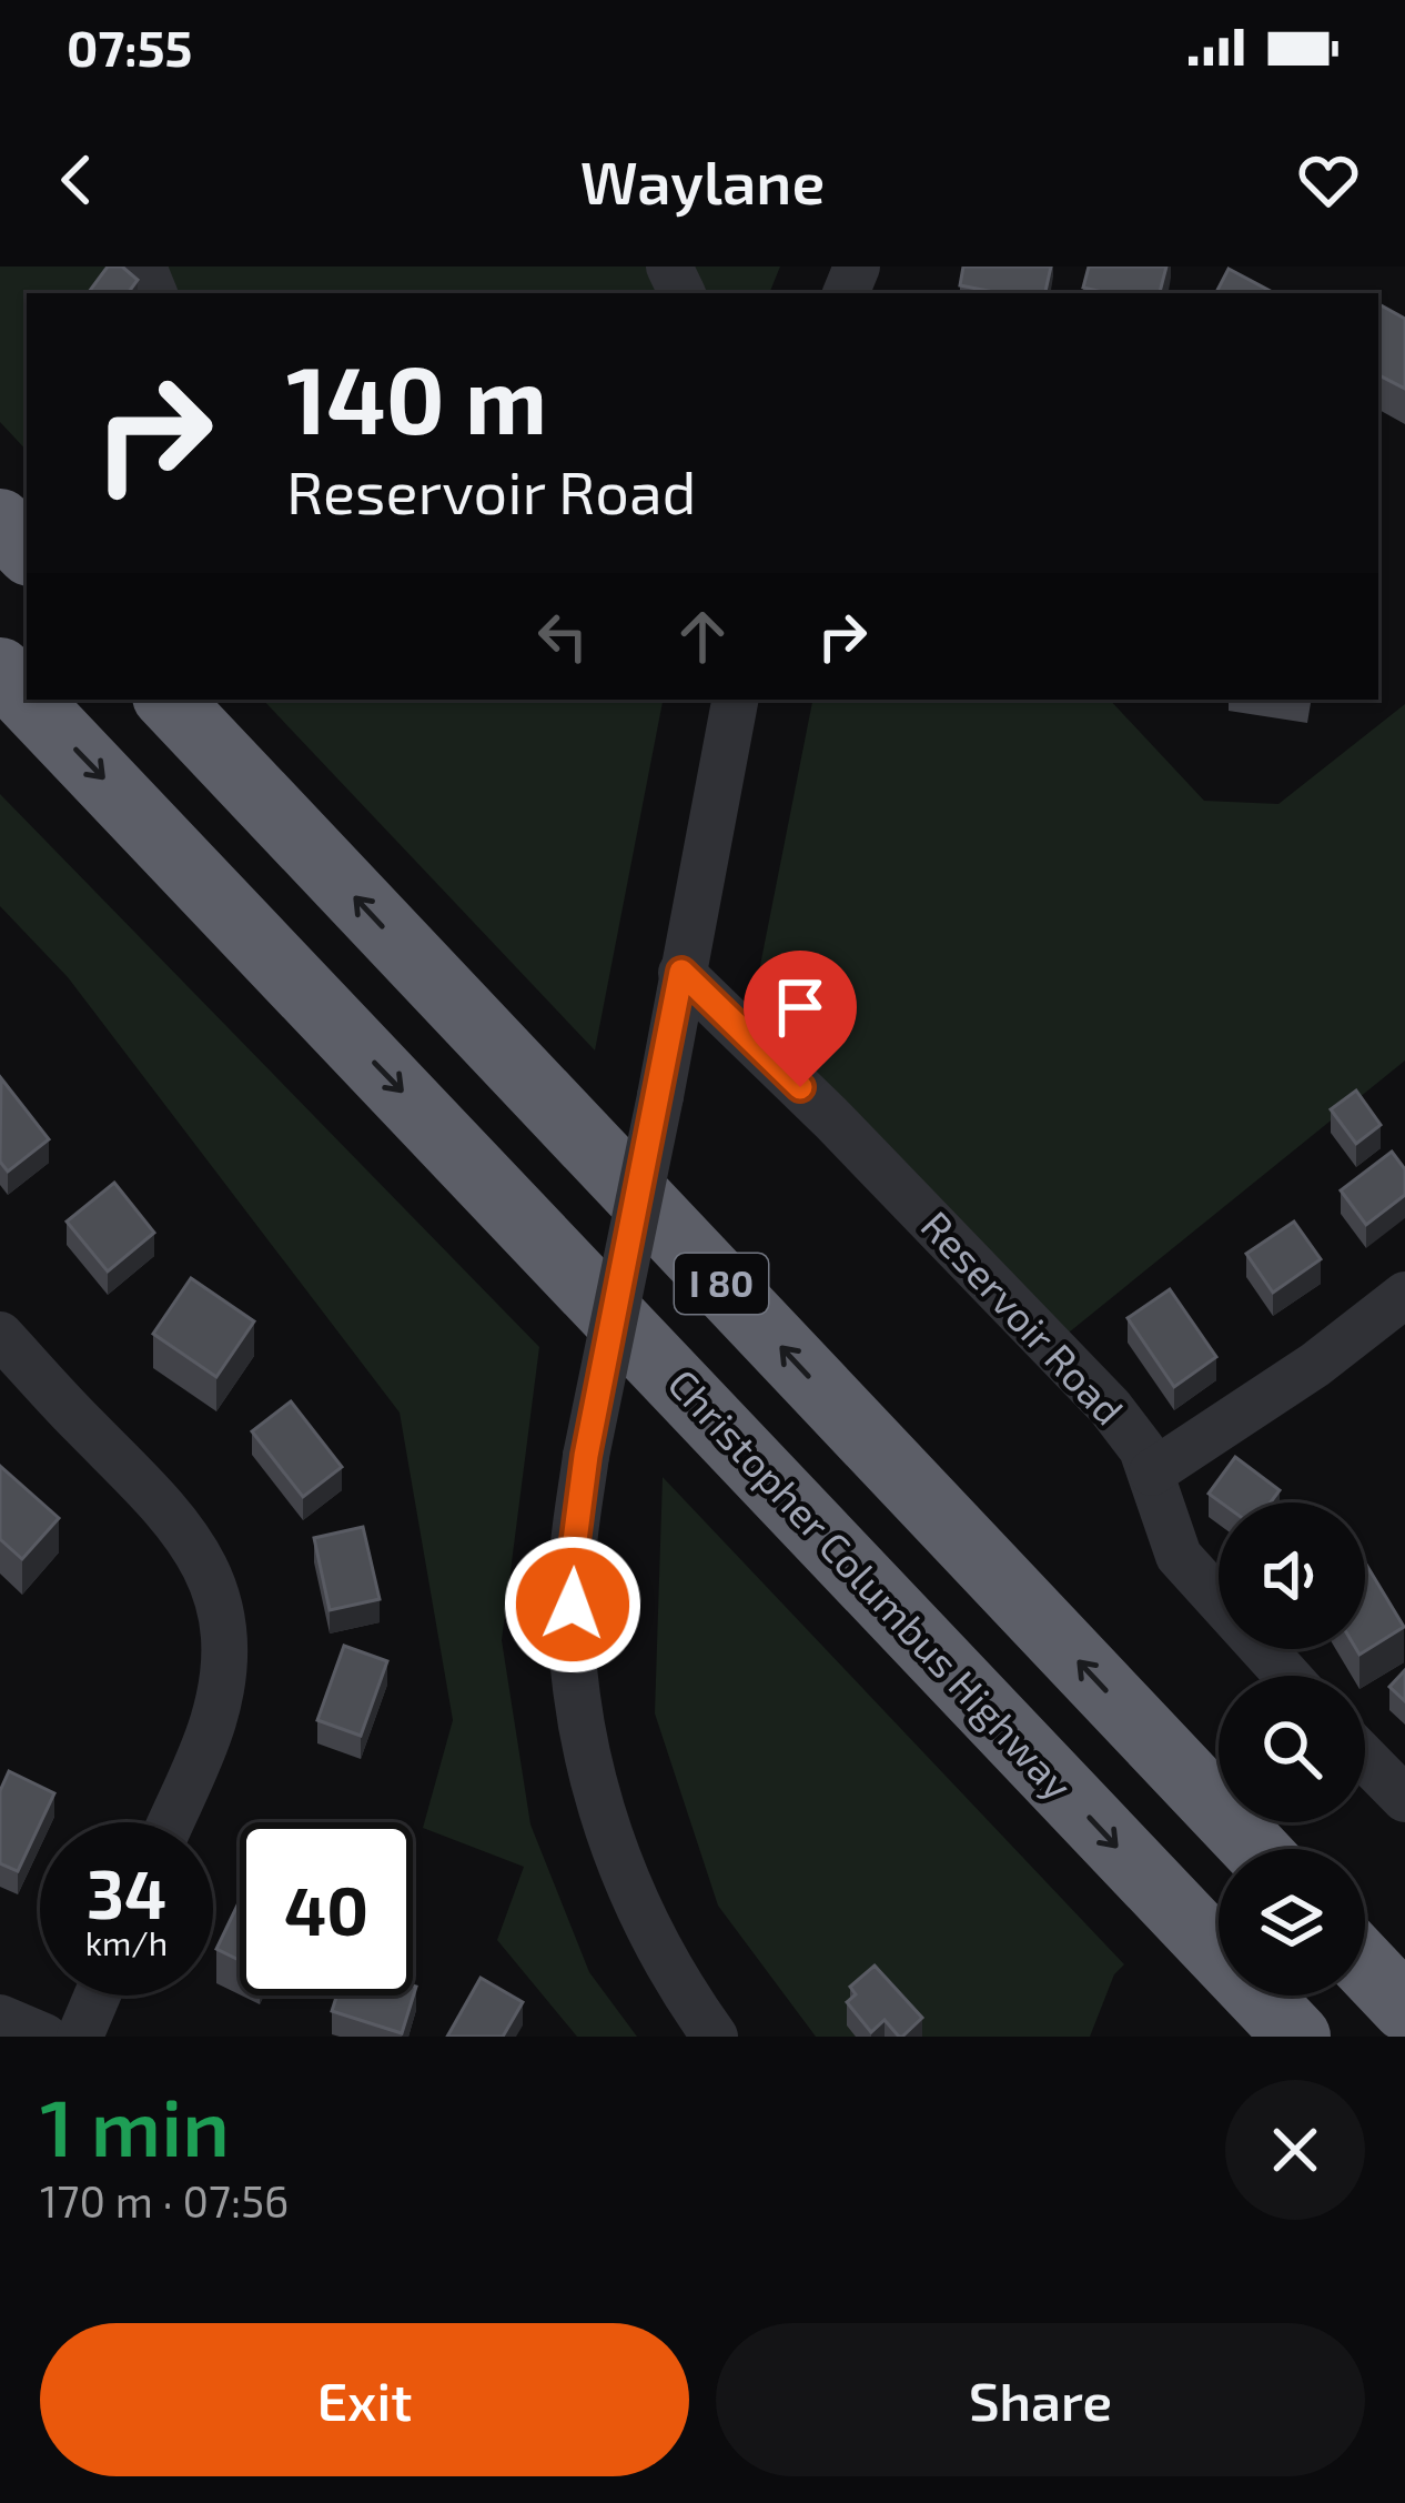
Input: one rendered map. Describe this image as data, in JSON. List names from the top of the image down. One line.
{"streets":{"highway":["I 80","Christopher Columbus Highway"],"street":["Reservoir Road"]},"page":{"status":"07:55","header":"Waylane","turn":["140 m","Reservoir Road"],"speed":"34 km/h","limit":"40","heading":["1 min","170 m · 07:56"],"buttons":["Exit","Share"]}}
